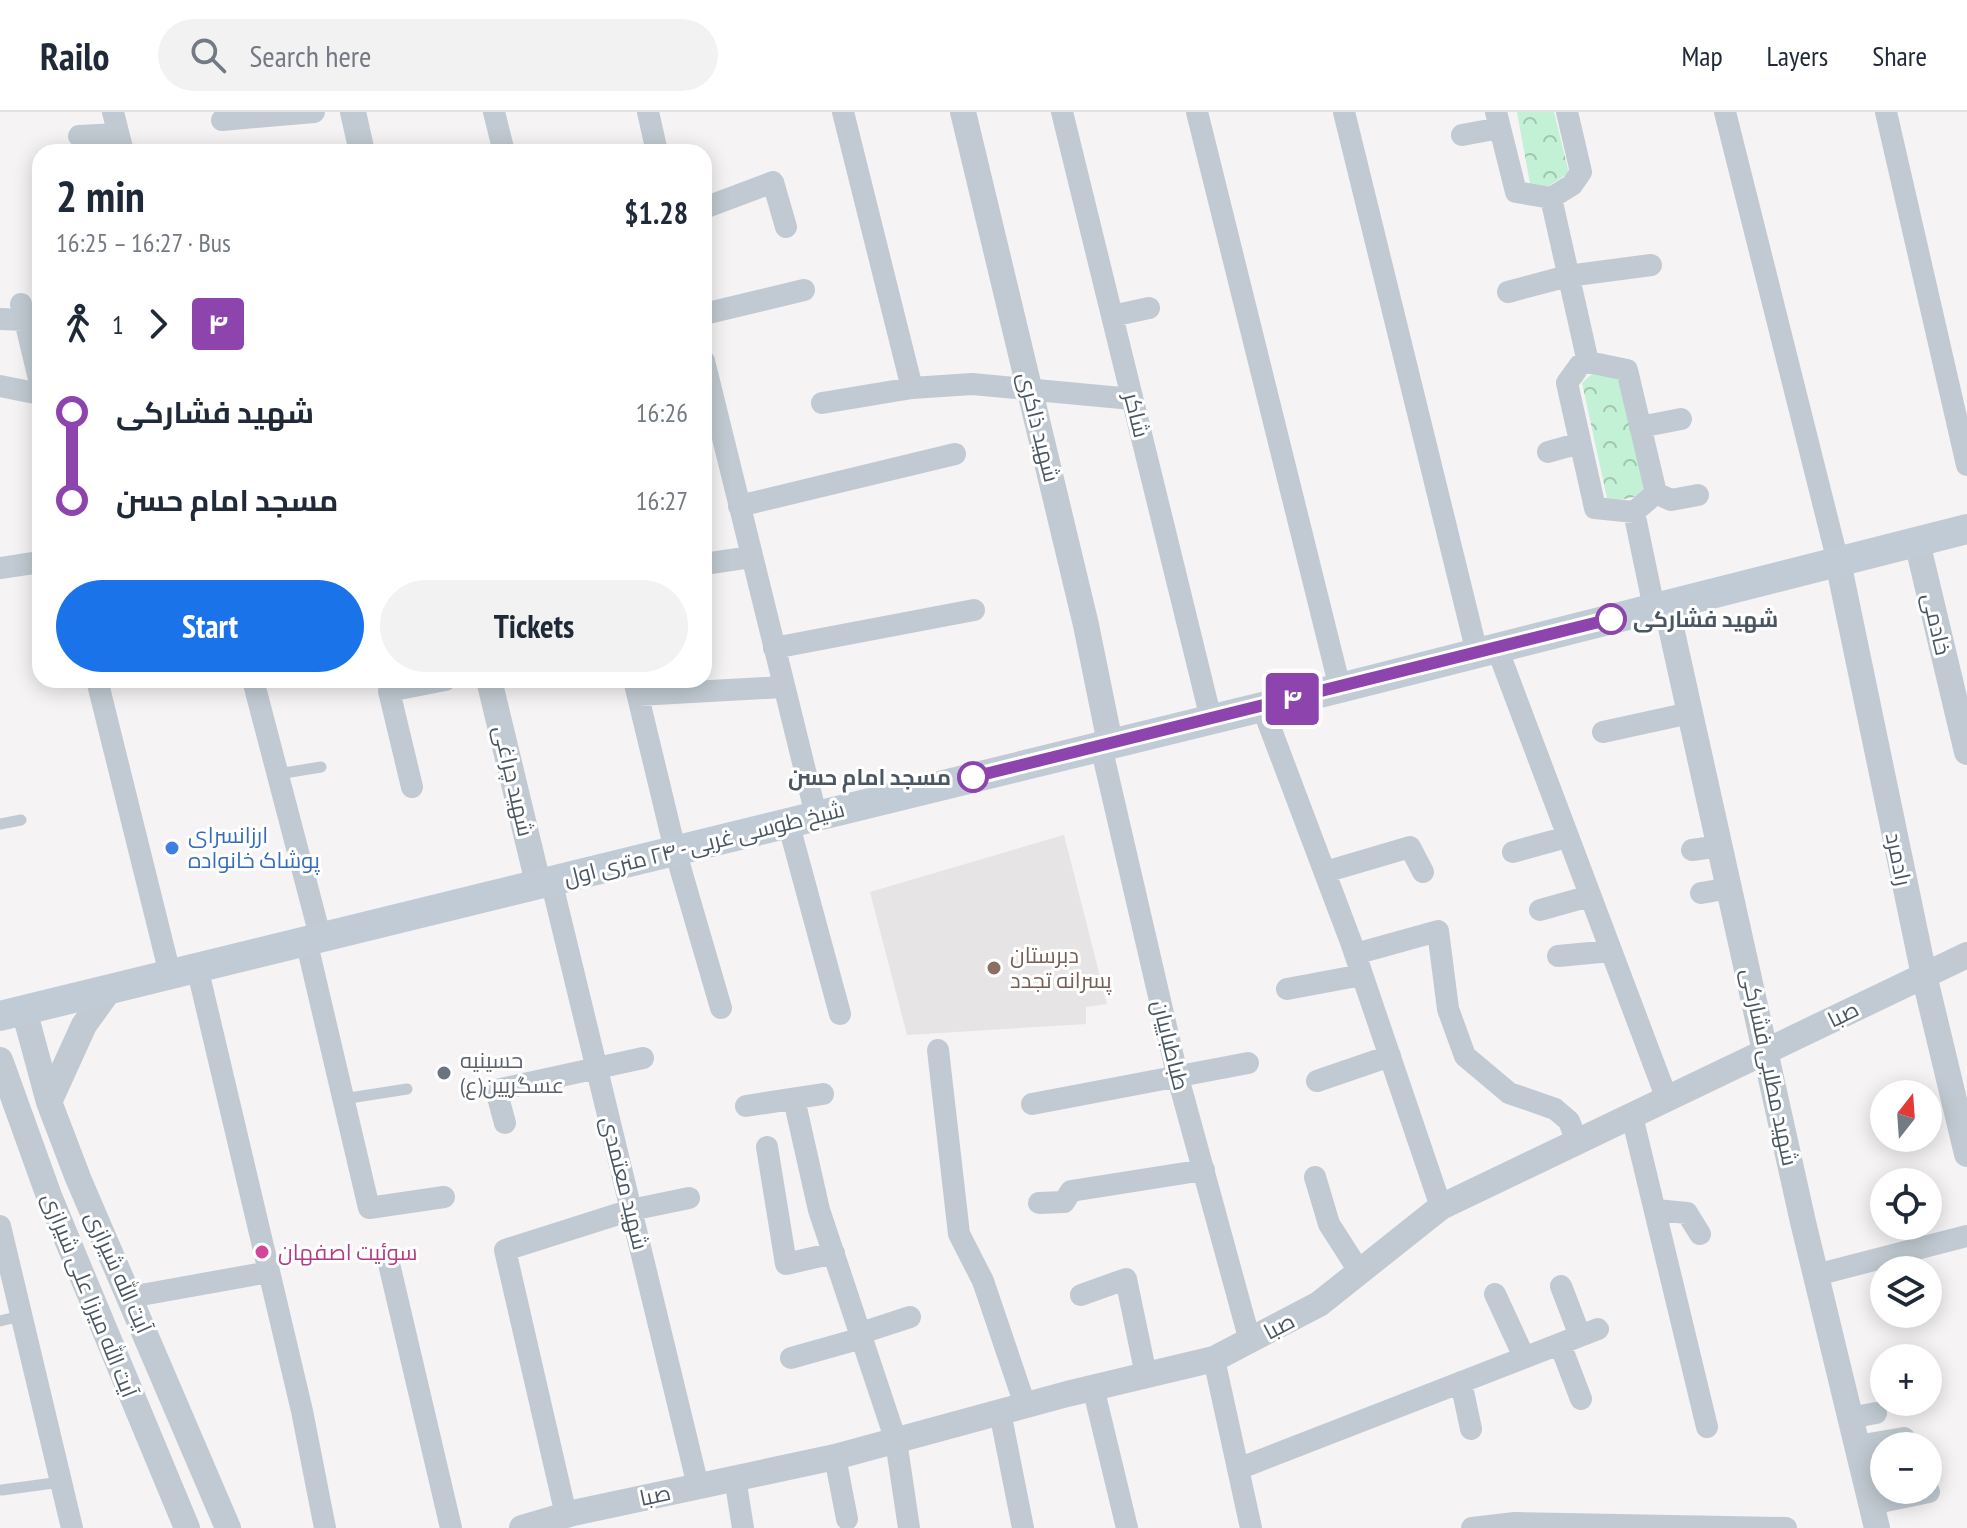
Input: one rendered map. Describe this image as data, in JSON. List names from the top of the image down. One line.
{"streets":{"main road":["شیخ طوسی غربی - ۲۴ متری اول"],"street":["شاکر","شهید ذاکری","خادمی","شهید چراغی","رادمرد","صبا","طباطباییان","شهید مطلبی فشارکی","شهید معتمدی","آیت الله شیرازی","آیت الله میرزا علی شیرازی"]},"crossings":[["شاکر","شیخ طوسی غربی - ۲۴ متری اول"],["شهید ذاکری","شیخ طوسی غربی - ۲۴ متری اول"],["شهید ذاکری","طباطباییان"],["خادمی","شیخ طوسی غربی - ۲۴ متری اول"],["شهید چراغی","شیخ طوسی غربی - ۲۴ متری اول"],["شهید چراغی","شهید معتمدی"],["شیخ طوسی غربی - ۲۴ متری اول","رادمرد"],["شیخ طوسی غربی - ۲۴ متری اول","طباطباییان"],["شیخ طوسی غربی - ۲۴ متری اول","شهید مطلبی فشارکی"],["شیخ طوسی غربی - ۲۴ متری اول","شهید معتمدی"],["شیخ طوسی غربی - ۲۴ متری اول","آیت الله شیرازی"],["رادمرد","صبا"],["صبا","طباطباییان"],["صبا","شهید مطلبی فشارکی"],["صبا","شهید معتمدی"]],"places":["شهید فشارکی","مسجد امام حسن","ارزانسرای پوشاک خانواده","دبرستان پسرانه تجدد","حسینیه عسگریین(ع)","سوئیت اصفهان"],"lines":["bus line ۴"],"north":"top","page":{"header":"Railo","search":"Search here","nav":["Map","Layers","Share"],"on_map":"۴","heading":["2 min","16:25 – 16:27 · Bus","$1.28"],"legs":["1","۴"],"list":[{"name":"شهید فشارکی","value":"16:26"},{"name":"مسجد امام حسن","value":"16:27"}],"buttons":["Start","Tickets"],"map_buttons":["+","−"]}}
